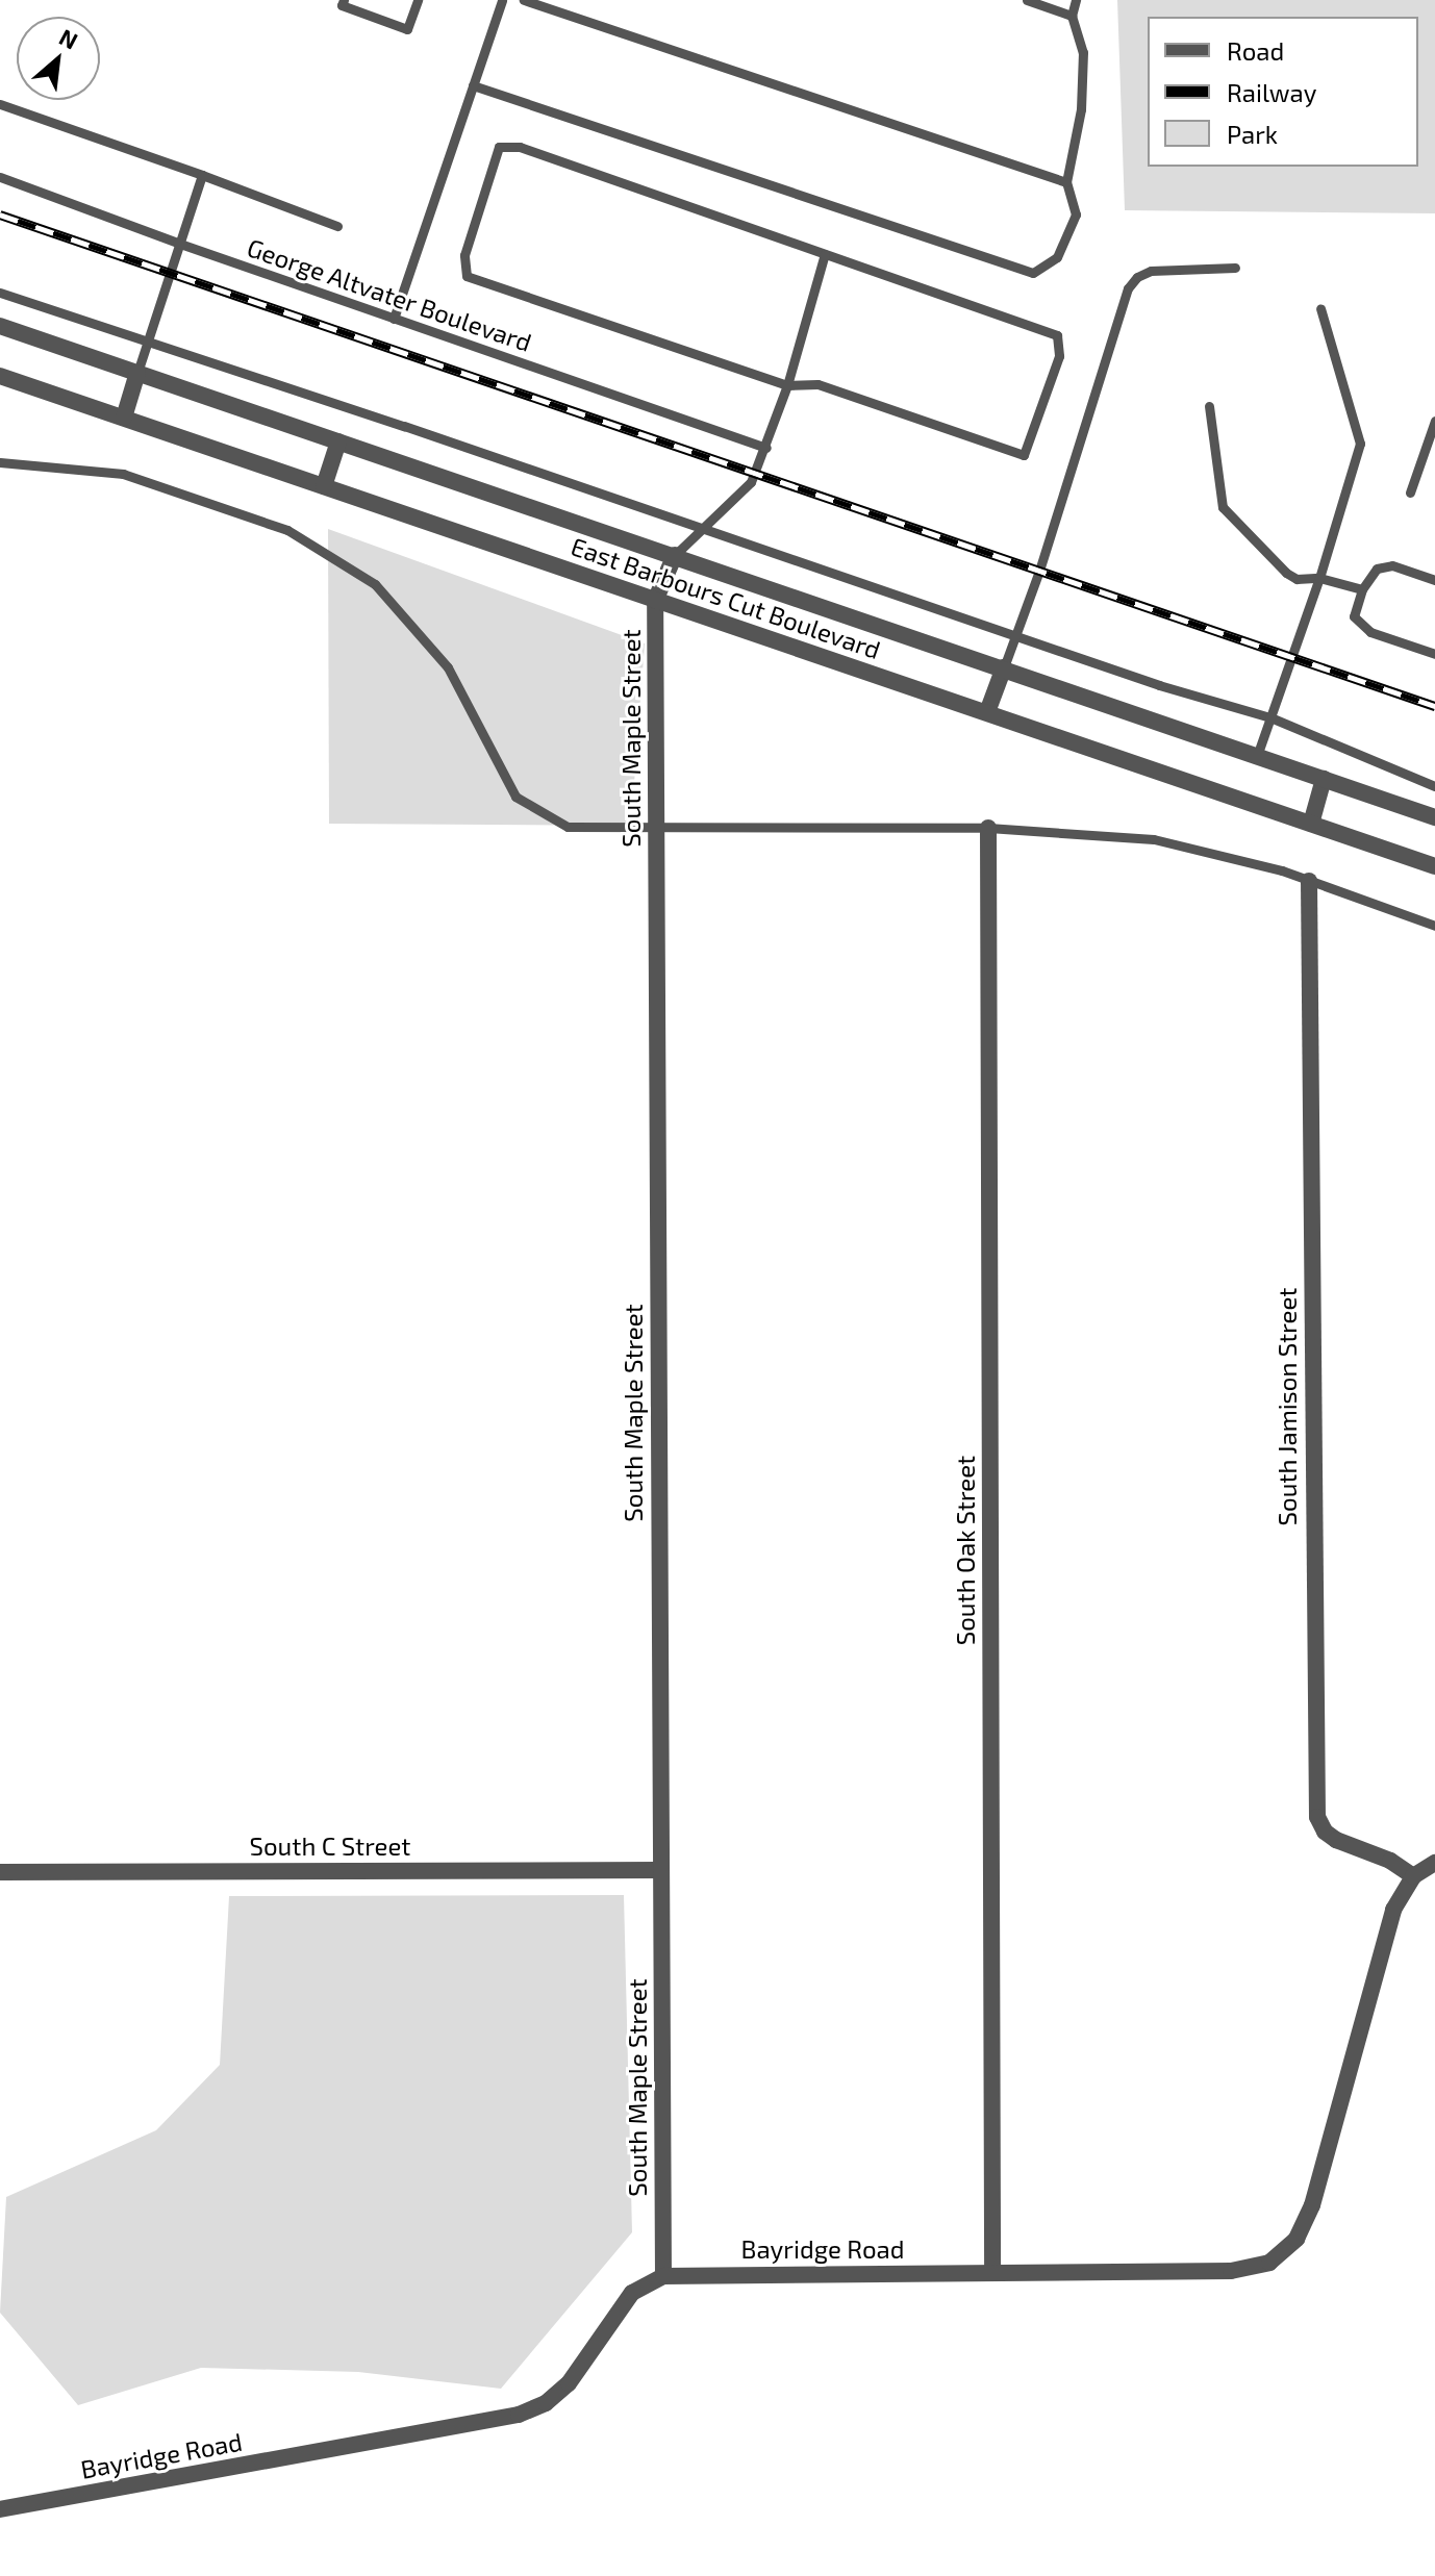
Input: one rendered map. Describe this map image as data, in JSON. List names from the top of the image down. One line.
{"streets":{"street":["East Barbours Cut Boulevard","South Maple Street","South Jamison Street","South Oak Street","South C Street","Bayridge Road"],"lane":["George Altvater Boulevard"]},"crossings":[["East Barbours Cut Boulevard","South Maple Street"],["South Maple Street","South C Street"],["South Maple Street","Bayridge Road"],["South Jamison Street","Bayridge Road"],["South Oak Street","Bayridge Road"]],"legend":["Road","Railway","Park"],"north":"top right"}
